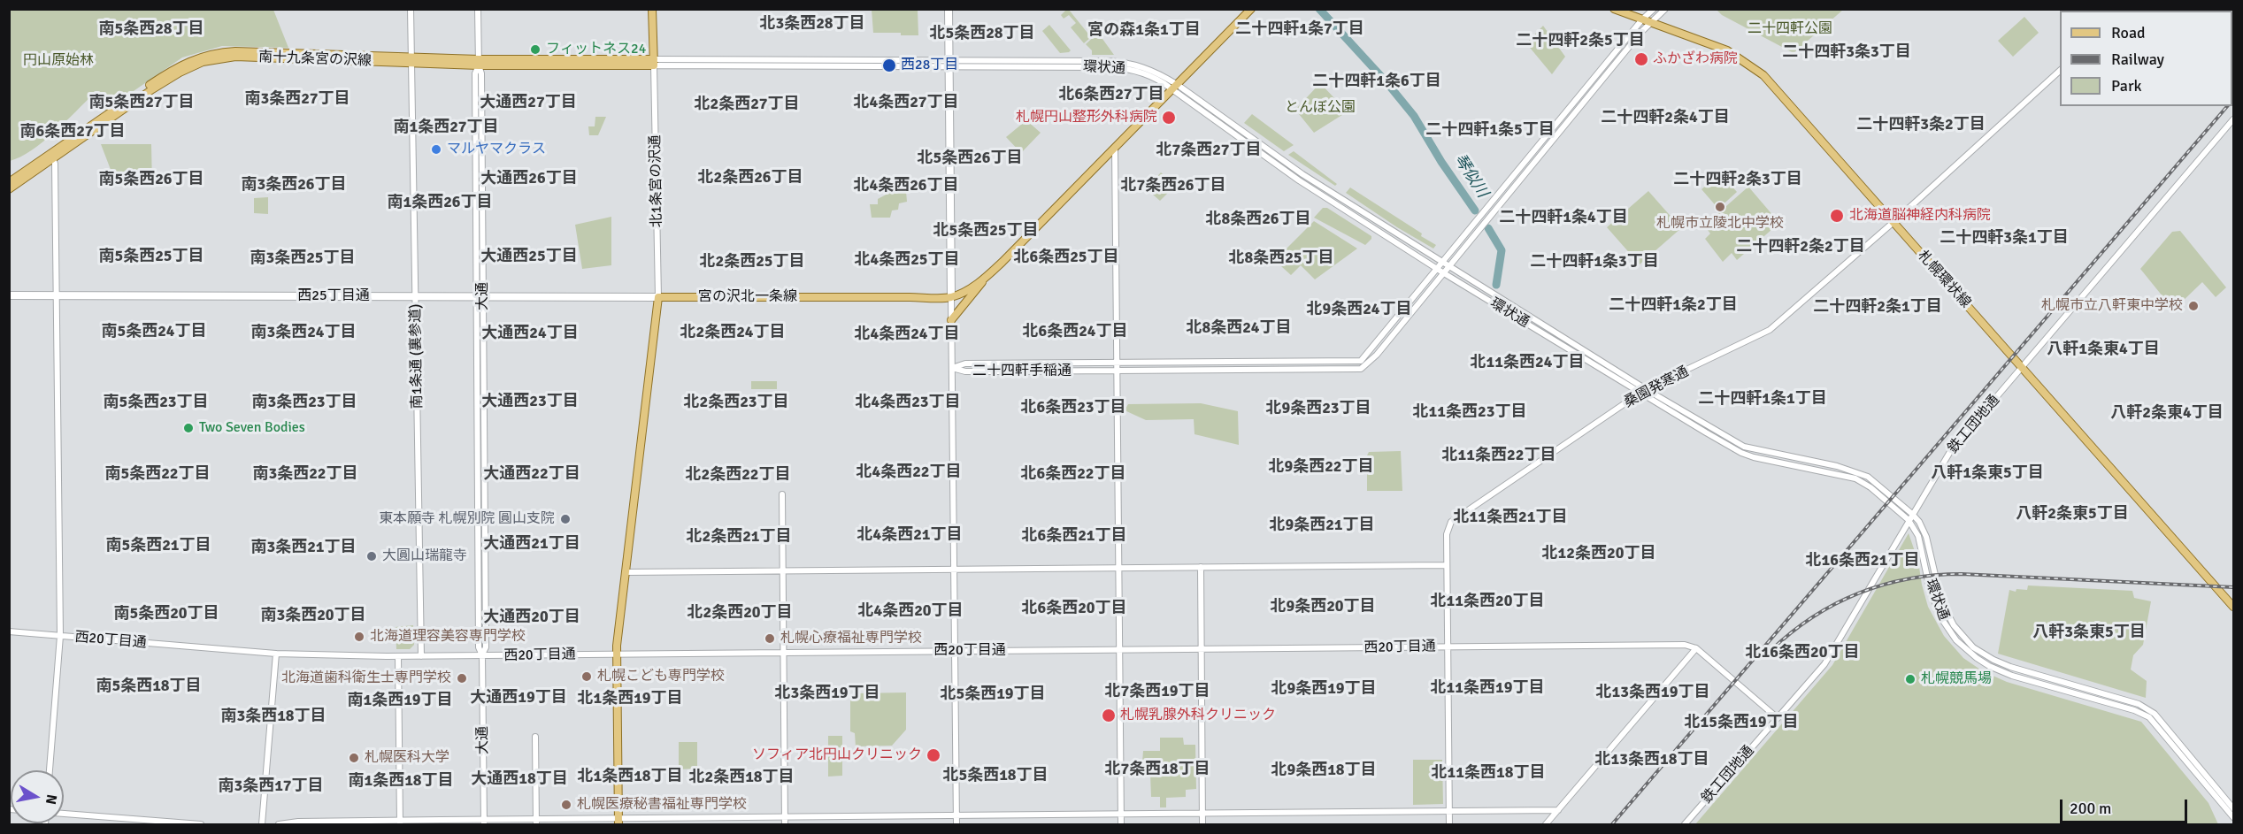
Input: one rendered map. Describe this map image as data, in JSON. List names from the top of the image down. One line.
{"streets":{"main road":["南十九条宮の沢線","札幌環状線","西25丁目通","宮の沢北一条線"],"street":["環状通","北1条宮の沢通","大通","南1条通 (裏参道)","二十四軒手稲通","桑園発寒通","鉄工団地通","西20丁目通"]},"crossings":[["南十九条宮の沢線","環状通"],["南十九条宮の沢線","北1条宮の沢通"],["南十九条宮の沢線","大通"],["南十九条宮の沢線","南1条通 (裏参道)"],["環状通","北1条宮の沢通"],["環状通","二十四軒手稲通"],["環状通","桑園発寒通"],["環状通","鉄工団地通"],["北1条宮の沢通","西25丁目通"],["北1条宮の沢通","宮の沢北一条線"],["札幌環状線","二十四軒手稲通"],["札幌環状線","桑園発寒通"],["札幌環状線","鉄工団地通"],["西25丁目通","大通"],["西25丁目通","宮の沢北一条線"],["西25丁目通","南1条通 (裏参道)"],["大通","西20丁目通"],["南1条通 (裏参道)","西20丁目通"],["桑園発寒通","西20丁目通"]],"districts":["北3条西28丁目","南5条西28丁目","二十四軒1条7丁目","宮の森1条1丁目","北5条西28丁目","二十四軒2条5丁目","二十四軒3条3丁目","二十四軒1条6丁目","北6条西27丁目","南3条西27丁目","南5条西27丁目","大通西27丁目","北4条西27丁目","北2条西27丁目","二十四軒2条4丁目","二十四軒3条2丁目","南1条西27丁目","二十四軒1条5丁目","南6条西27丁目","北7条西27丁目","北5条西26丁目","北2条西26丁目","大通西26丁目","南5条西26丁目","二十四軒2条3丁目","南3条西26丁目","北4条西26丁目","北7条西26丁目","南1条西26丁目","二十四軒1条4丁目","北8条西26丁目","北5条西25丁目","二十四軒3条1丁目","二十四軒2条2丁目","南5条西25丁目","大通西25丁目","北6条西25丁目","南3条西25丁目","北8条西25丁目","北4条西25丁目","北2条西25丁目","二十四軒1条3丁目","二十四軒1条2丁目","二十四軒2条1丁目","北9条西24丁目","北8条西24丁目","南5条西24丁目","北6条西24丁目","南3条西24丁目","北2条西24丁目","大通西24丁目","北4条西24丁目","八軒1条東4丁目","北11条西24丁目","二十四軒1条1丁目","大通西23丁目","南5条西23丁目","南3条西23丁目","北2条西23丁目","北4条西23丁目","北6条西23丁目","北9条西23丁目","北11条西23丁目","八軒2条東4丁目","北11条西22丁目","北9条西22丁目","北4条西22丁目","八軒1条東5丁目","南5条西22丁目","南3条西22丁目","大通西22丁目","北6条西22丁目","北2条西22丁目","八軒2条東5丁目","北11条西21丁目","北9条西21丁目","北4条西21丁目","北6条西21丁目","北2条西21丁目","大通西21丁目","南5条西21丁目","南3条西21丁目","北12条西20丁目","北16条西21丁目","北11条西20丁目","北9条西20丁目","北6条西20丁目","北4条西20丁目","北2条西20丁目","南5条西20丁目","南3条西20丁目","大通西20丁目","八軒3条東5丁目","北16条西20丁目","南5条西18丁目","北11条西19丁目","北9条西19丁目","北7条西19丁目","北13条西19丁目","北3条西19丁目","北5条西19丁目","大通西19丁目","北1条西19丁目","南1条西19丁目","南3条西18丁目","北15条西19丁目","北13条西18丁目","北7条西18丁目","北9条西18丁目","北11条西18丁目","北5条西18丁目","北1条西18丁目","北2条西18丁目","大通西18丁目","南1条西18丁目","南3条西17丁目"],"water":["琴似川"],"parks":["二十四軒公園","円山原始林","とんぼ公園"],"places":["フィットネス24","ふかざわ病院","西28丁目","札幌円山整形外科病院","マルヤマクラス","札幌市立陵北中学校","北海道脳神経内科病院","札幌市立八軒東中学校","Two Seven Bodies","東本願寺 札幌別院 圓山支院","大圓山瑞龍寺","北海道理容美容専門学校","札幌心療福祉専門学校","札幌こども専門学校","北海道歯科衛生士専門学校","札幌競馬場","札幌乳腺外科クリニック","ソフィア北円山クリニック","札幌医科大学","札幌医療秘書福祉専門学校"],"legend":["Road","Railway","Park"],"scale_bar":"200 m","north":"right"}
